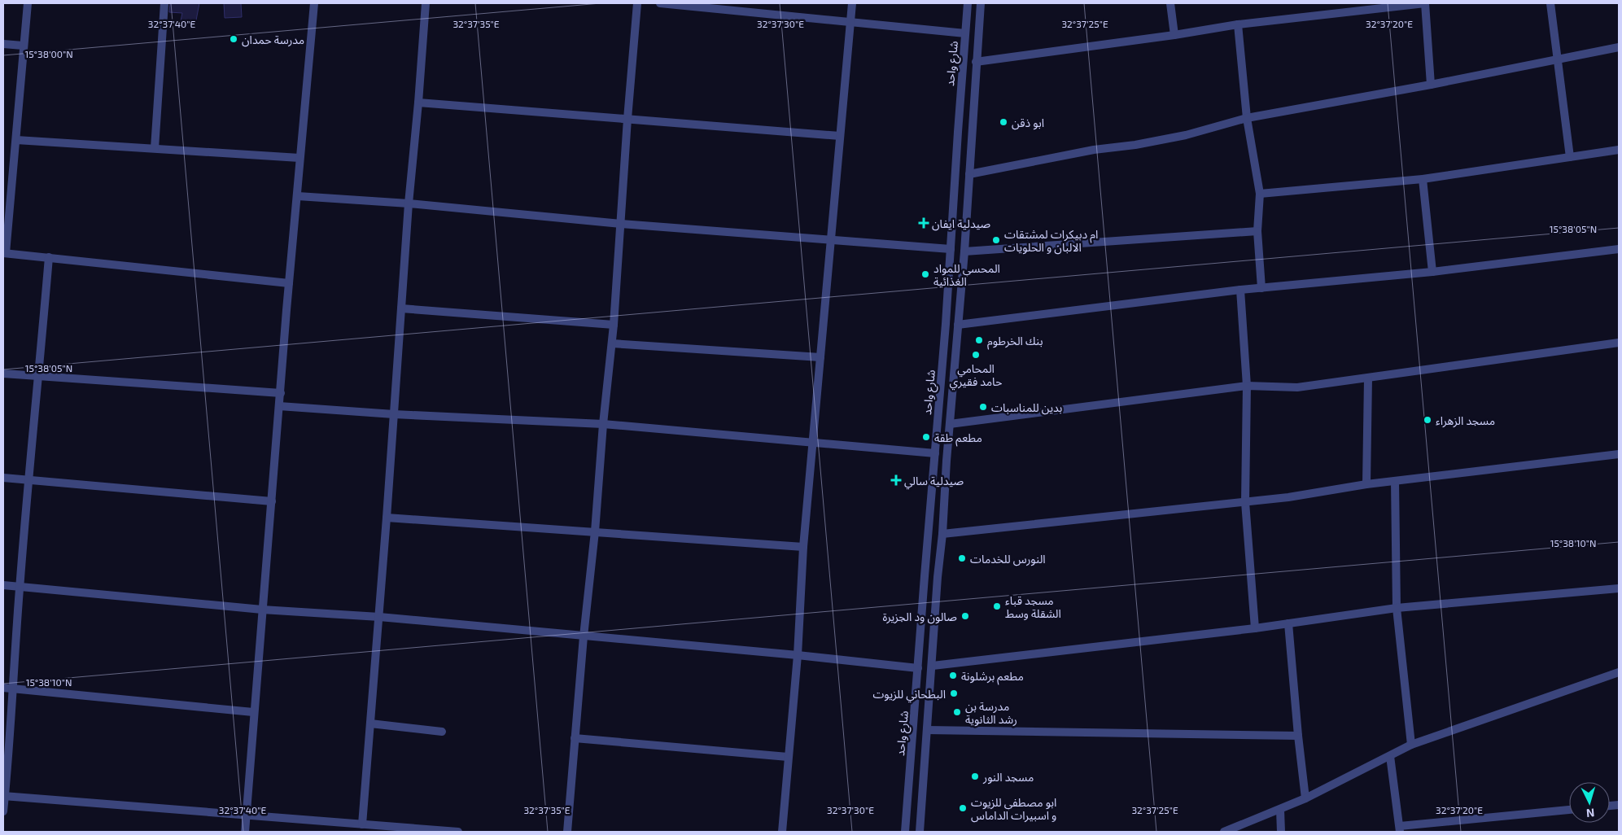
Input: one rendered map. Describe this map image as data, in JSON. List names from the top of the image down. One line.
{"streets":{"street":["شارع واحد"]},"places":{"other":["مدرسة حمدان","ابو ذقن","ام دبيكرات لمشتقات الالبان و الحلويات","المحسي للمواد الغذائية","بنك الخرطوم","المحامي حامد فقيري","بدين للمناسبات","مسجد الزهراء","مطعم طقة","النورس للخدمات","مسجد قباء الشقلة وسط","صالون ود الجزيرة","مطعم برشلونة","البطحاني للزيوت","مدرسة بن رشد الثانوية","مسجد النور","ابو مصطفي للزيوت و اسبيرات الداماس"],"health":["صيدلية ايفان","صيدلية سالي"]},"north":"bottom","coordinates":["32°37'40\"E","32°37'35\"E","32°37'30\"E","32°37'25\"E","32°37'20\"E","15°38'00\"N","15°38'05\"N","15°38'10\"N"]}
